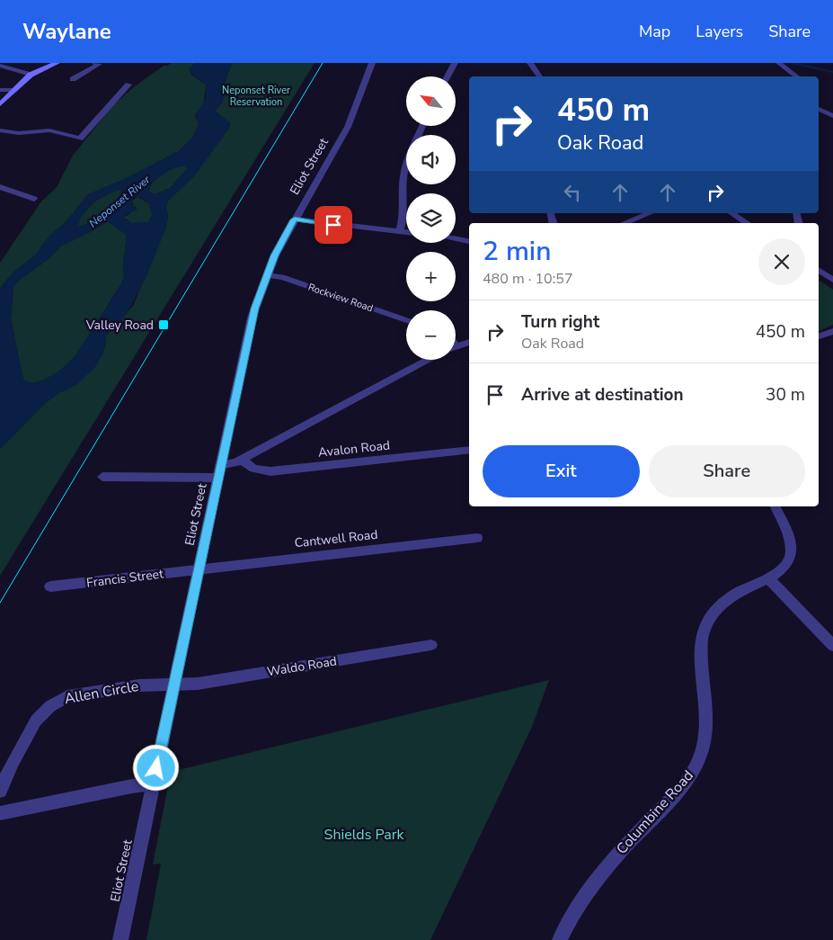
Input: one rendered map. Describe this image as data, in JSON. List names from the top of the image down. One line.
{"streets":{"street":["Eliot Street","Rockview Road","Avalon Road","Cantwell Road","Francis Street","Waldo Road","Allen Circle","Columbine Road"]},"crossings":[["Eliot Street","Rockview Road"],["Eliot Street","Cantwell Road"],["Eliot Street","Francis Street"],["Eliot Street","Waldo Road"],["Eliot Street","Allen Circle"],["Cantwell Road","Francis Street"],["Waldo Road","Allen Circle"]],"water":["Neponset River"],"parks":["Neponset River Reservation","Shields Park"],"places":{"transit":["Valley Road"]},"north":"top left","page":{"header":"Waylane","nav":["Map","Layers","Share"],"map_buttons":["+","−"],"turn":["450 m","Oak Road"],"heading":["2 min","480 m · 10:57"],"list":[{"name":"Turn right","note":"Oak Road","value":"450 m"},{"name":"Arrive at destination","value":"30 m"}],"buttons":["Exit","Share"]}}
